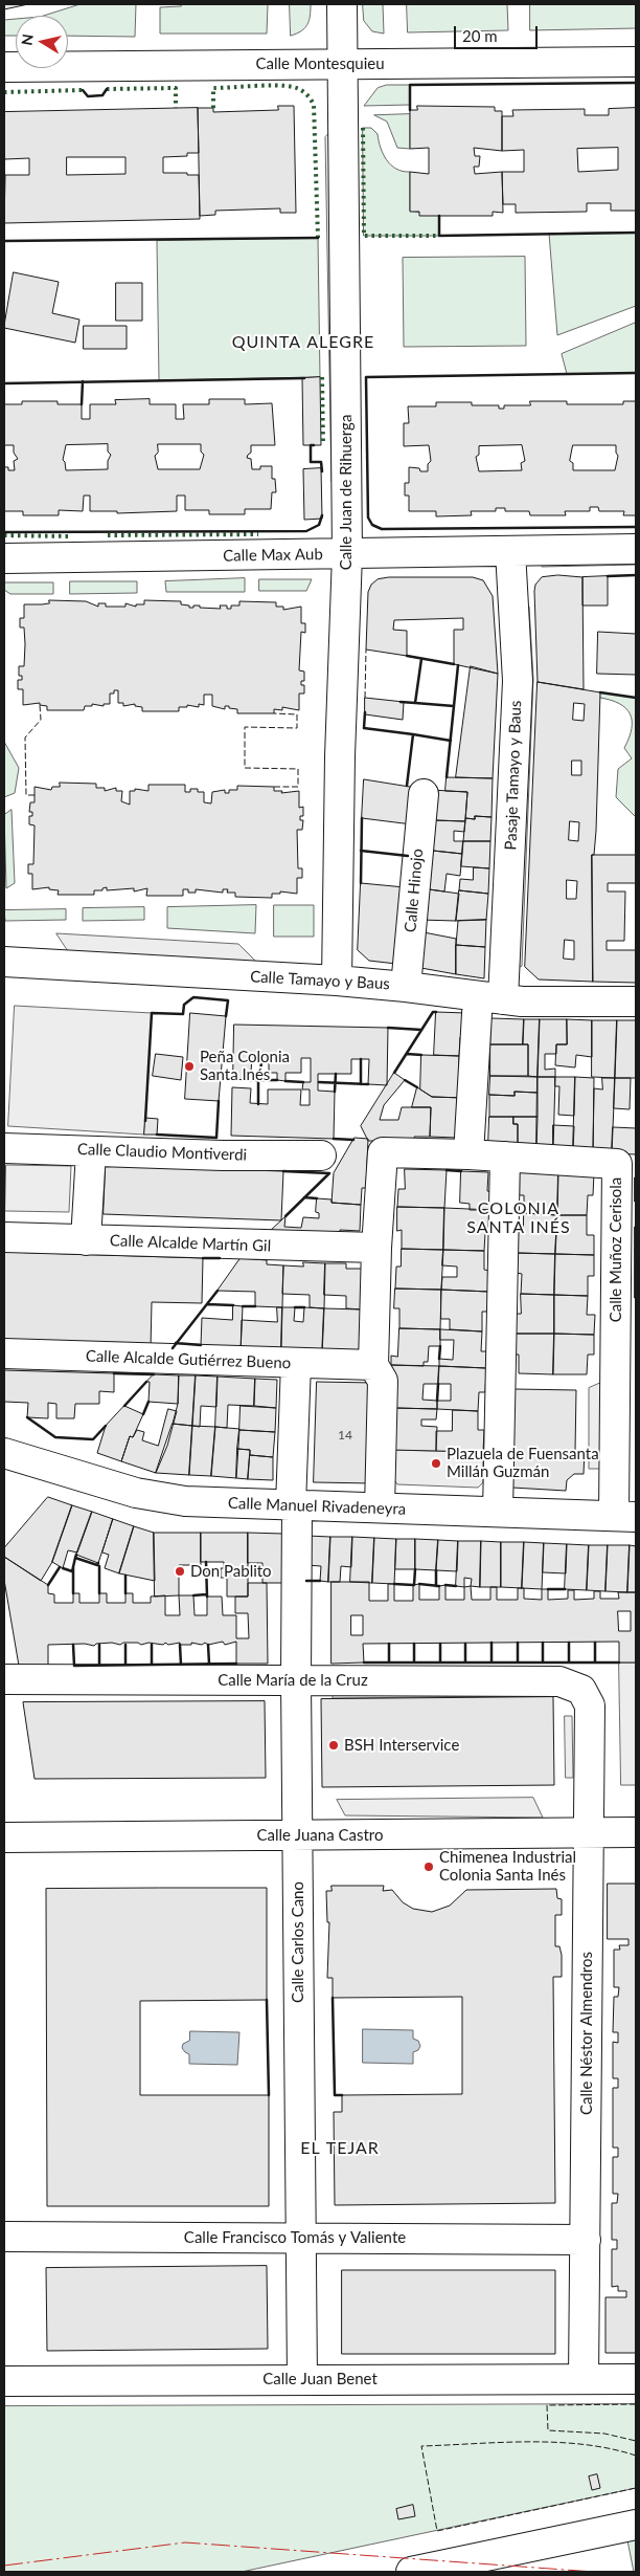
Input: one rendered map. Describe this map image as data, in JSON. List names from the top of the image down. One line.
{"streets":{"street":["Calle Montesquieu","Calle Juan de Rihuerga","Calle Max Aub","Pasaje Tamayo y Baus","Calle Hinojo","Calle Tamayo y Baus","Calle Claudio Montiverdi","Calle Alcalde Martín Gil","Calle Muñoz Cerisola","Calle Alcalde Gutiérrez Bueno","Calle Manuel Rivadeneyra","Calle María de la Cruz","Calle Juana Castro","Calle Carlos Cano","Calle Néstor Almendros","Calle Francisco Tomás y Valiente","Calle Juan Benet"]},"crossings":[["Calle Montesquieu","Calle Juan de Rihuerga"],["Calle Juan de Rihuerga","Calle Max Aub"],["Calle Juan de Rihuerga","Calle Tamayo y Baus"],["Calle Max Aub","Pasaje Tamayo y Baus"],["Pasaje Tamayo y Baus","Calle Tamayo y Baus"],["Calle Hinojo","Calle Tamayo y Baus"],["Calle Alcalde Martín Gil","Calle Muñoz Cerisola"],["Calle Muñoz Cerisola","Calle Manuel Rivadeneyra"],["Calle Alcalde Gutiérrez Bueno","Calle Carlos Cano"],["Calle Manuel Rivadeneyra","Calle Carlos Cano"],["Calle María de la Cruz","Calle Carlos Cano"],["Calle María de la Cruz","Calle Néstor Almendros"],["Calle Juana Castro","Calle Carlos Cano"],["Calle Juana Castro","Calle Néstor Almendros"],["Calle Carlos Cano","Calle Francisco Tomás y Valiente"],["Calle Carlos Cano","Calle Juan Benet"],["Calle Néstor Almendros","Calle Francisco Tomás y Valiente"],["Calle Néstor Almendros","Calle Juan Benet"]],"districts":["QUINTA ALEGRE","COLONIA SANTA INÉS","EL TEJAR"],"places":["Peña Colonia Santa Inés","Plazuela de Fuensanta Millán Guzmán","Don Pablito","BSH Interservice","Chimenea Industrial Colonia Santa Inés"],"house_numbers":["14"],"scale_bar":"20 m","north":"left"}
